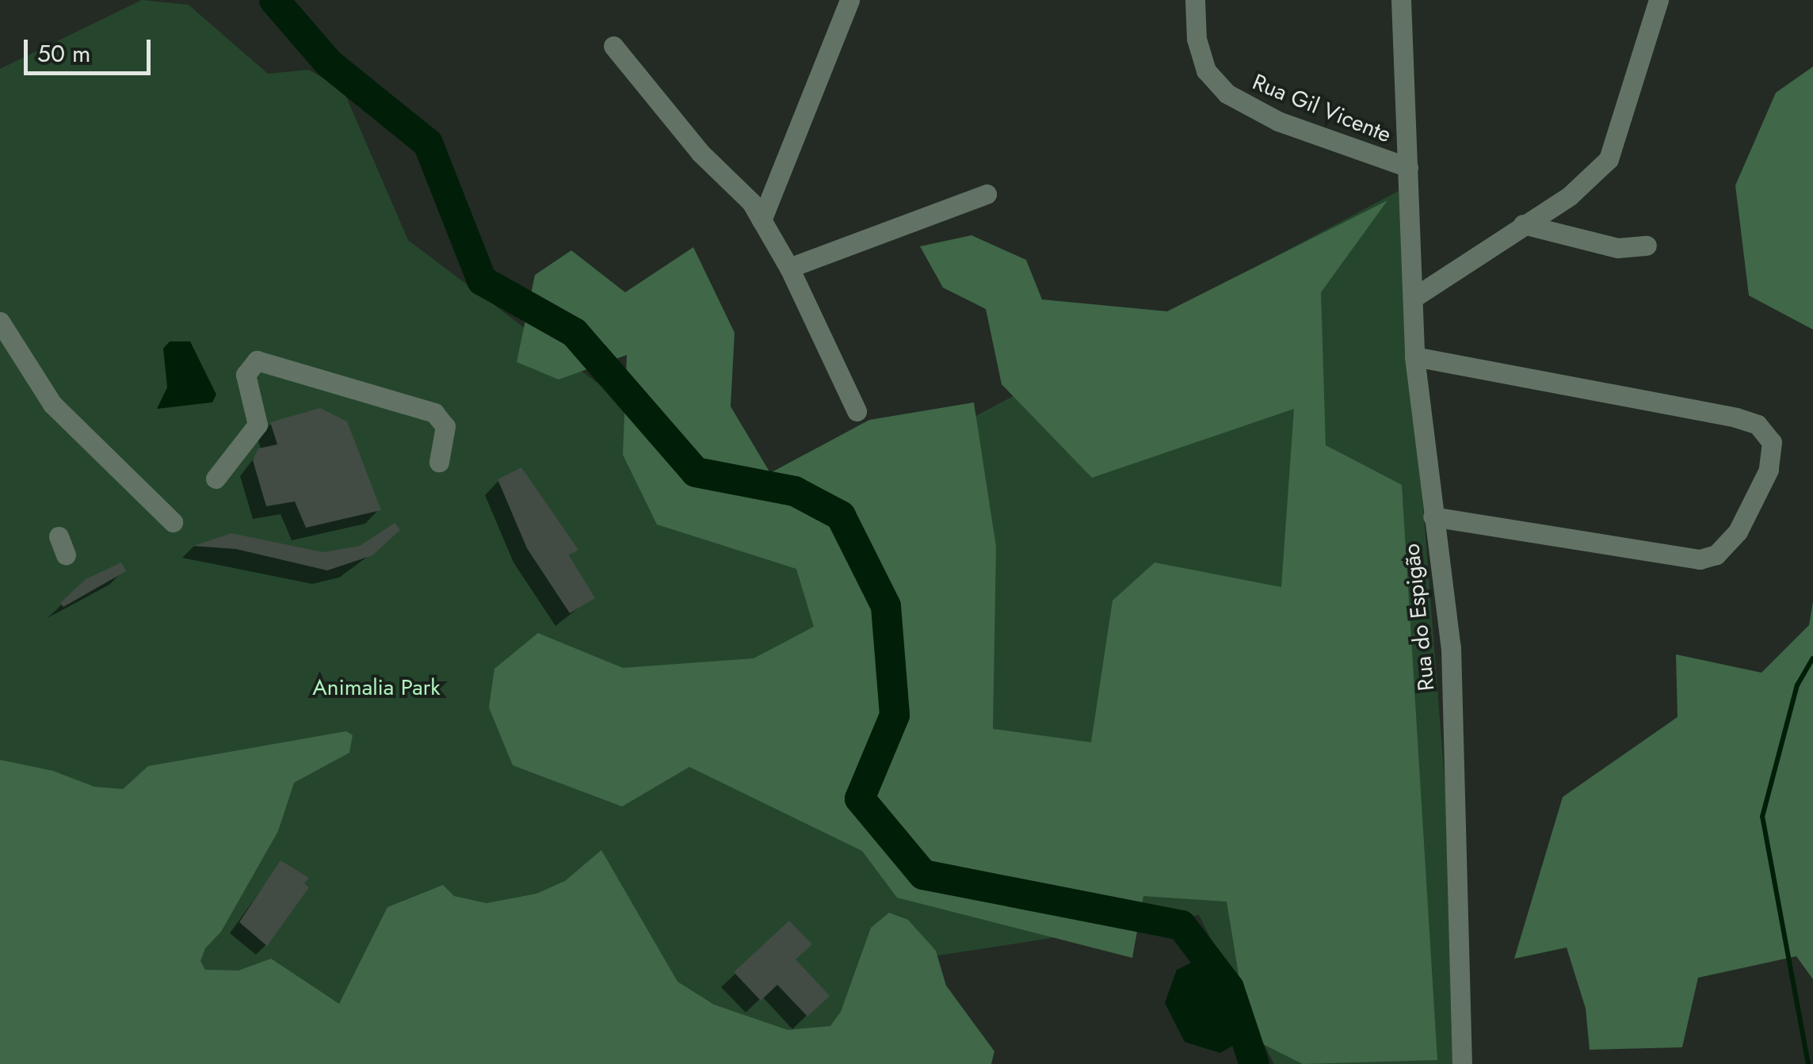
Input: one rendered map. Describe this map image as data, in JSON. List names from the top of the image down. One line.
{"streets":{"street":["Rua Gil Vicente","Rua do Espigão"]},"crossings":[["Rua Gil Vicente","Rua do Espigão"]],"parks":["Animalia Park"],"scale_bar":"50 m"}
